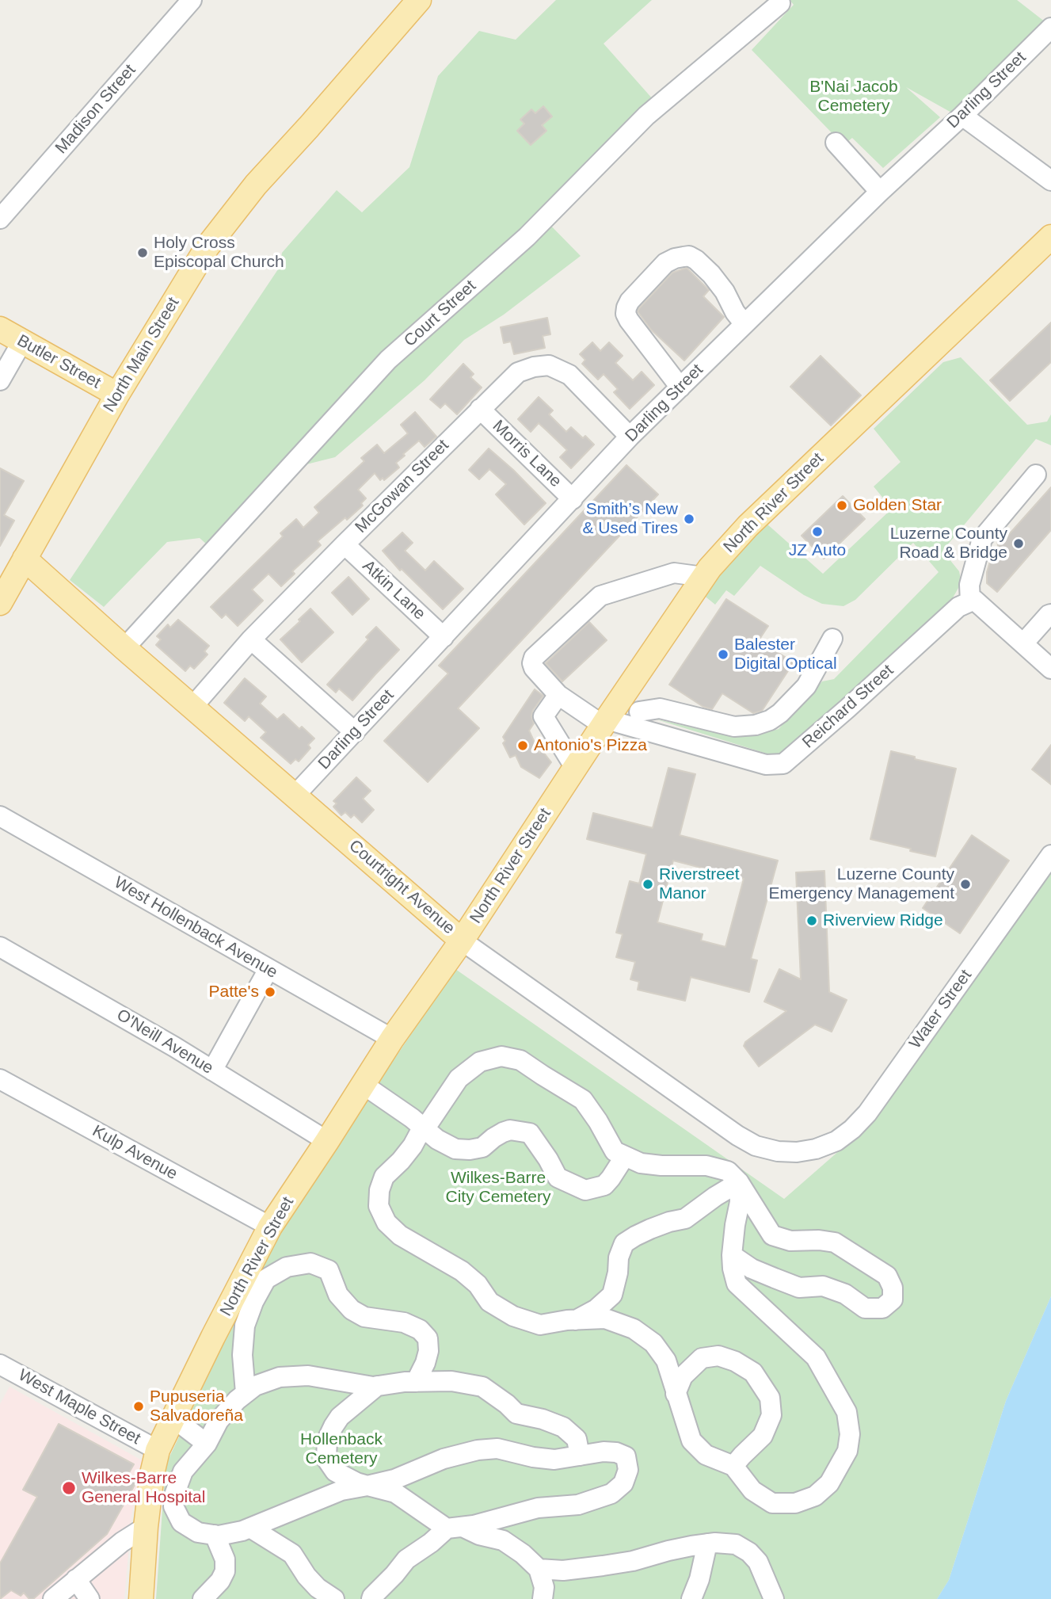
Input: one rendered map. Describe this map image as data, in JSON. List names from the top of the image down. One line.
{"streets":{"main road":["North Main Street","Butler Street","North River Street","Courtright Avenue"],"street":["Darling Street","Madison Street","Court Street","Morris Lane","McGowan Street","Atkin Lane","Reichard Street","West Hollenback Avenue","Water Street","O'Neill Avenue","Kulp Avenue","West Maple Street"]},"crossings":[["Darling Street","Morris Lane"],["Darling Street","McGowan Street"],["Darling Street","Atkin Lane"],["Darling Street","Courtright Avenue"],["Court Street","Courtright Avenue"],["North Main Street","Butler Street"],["North Main Street","Courtright Avenue"],["Morris Lane","McGowan Street"],["McGowan Street","Atkin Lane"],["McGowan Street","Courtright Avenue"],["North River Street","Reichard Street"],["North River Street","Courtright Avenue"],["North River Street","West Hollenback Avenue"],["North River Street","O'Neill Avenue"],["North River Street","Kulp Avenue"],["North River Street","West Maple Street"],["Courtright Avenue","Water Street"]],"parks":["B'Nai Jacob Cemetery","Wilkes-Barre City Cemetery","Hollenback Cemetery"],"places":["Holy Cross Episcopal Church","Golden Star","Smith’s New & Used Tires","JZ Auto","Luzerne County Road & Bridge","Balester Digital Optical","Antonio's Pizza","Riverstreet Manor","Luzerne County Emergency Management","Riverview Ridge","Patte's","Pupuseria Salvadoreña","Wilkes-Barre General Hospital"]}
